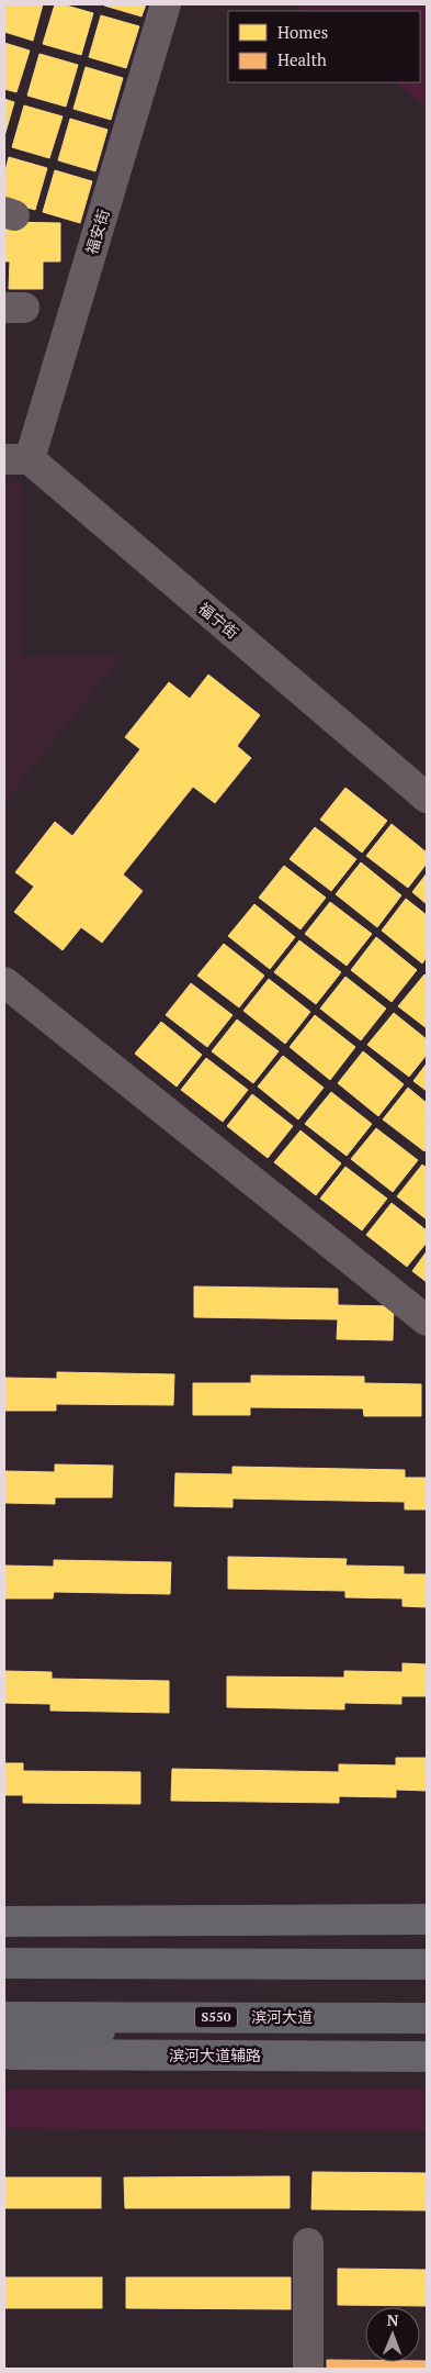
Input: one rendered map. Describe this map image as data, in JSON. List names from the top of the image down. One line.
{"streets":{"highway":["S550","滨河大道"],"main road":["滨河大道辅路"],"street":["福安街","福宁街"]},"crossings":[["福安街","福宁街"]],"legend":["Homes","Health"],"north":"top"}
